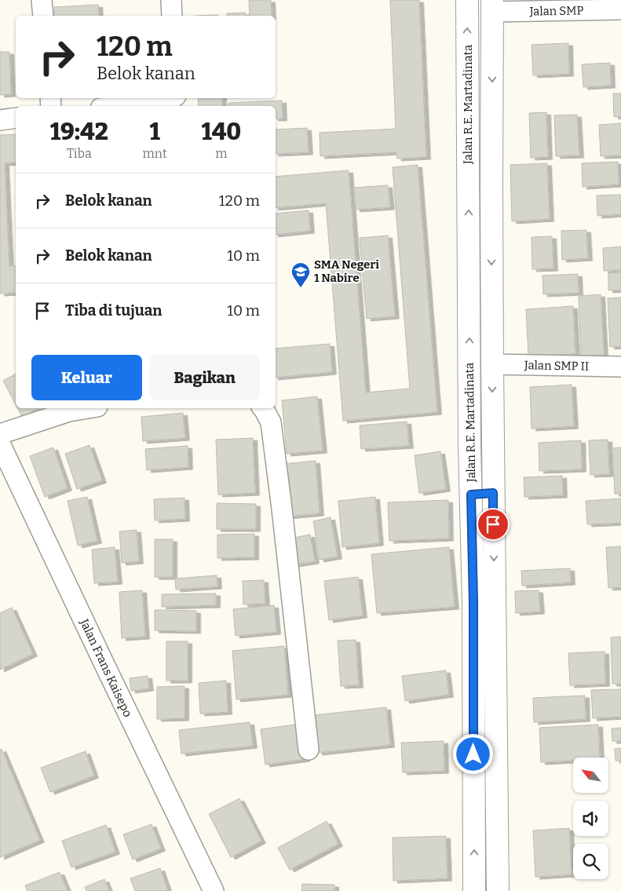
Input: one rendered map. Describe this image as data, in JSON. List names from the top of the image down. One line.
{"streets":{"highway":["Jalan R.E. Martadinata"],"street":["Jalan SMP","Jalan SMP II","Jalan Frans Kaisepo"]},"crossings":[["Jalan SMP","Jalan R.E. Martadinata"],["Jalan R.E. Martadinata","Jalan SMP II"]],"places":{"school or university":["SMA Negeri 1 Nabire"]},"north":"top left","page":{"turn":["120 m","Belok kanan"],"eta":["19:42","Tiba","1","mnt","140","m"],"list":[{"name":"Belok kanan","value":"120 m"},{"name":"Belok kanan","value":"10 m"},{"name":"Tiba di tujuan","value":"10 m"}],"buttons":["Keluar","Bagikan"]}}
